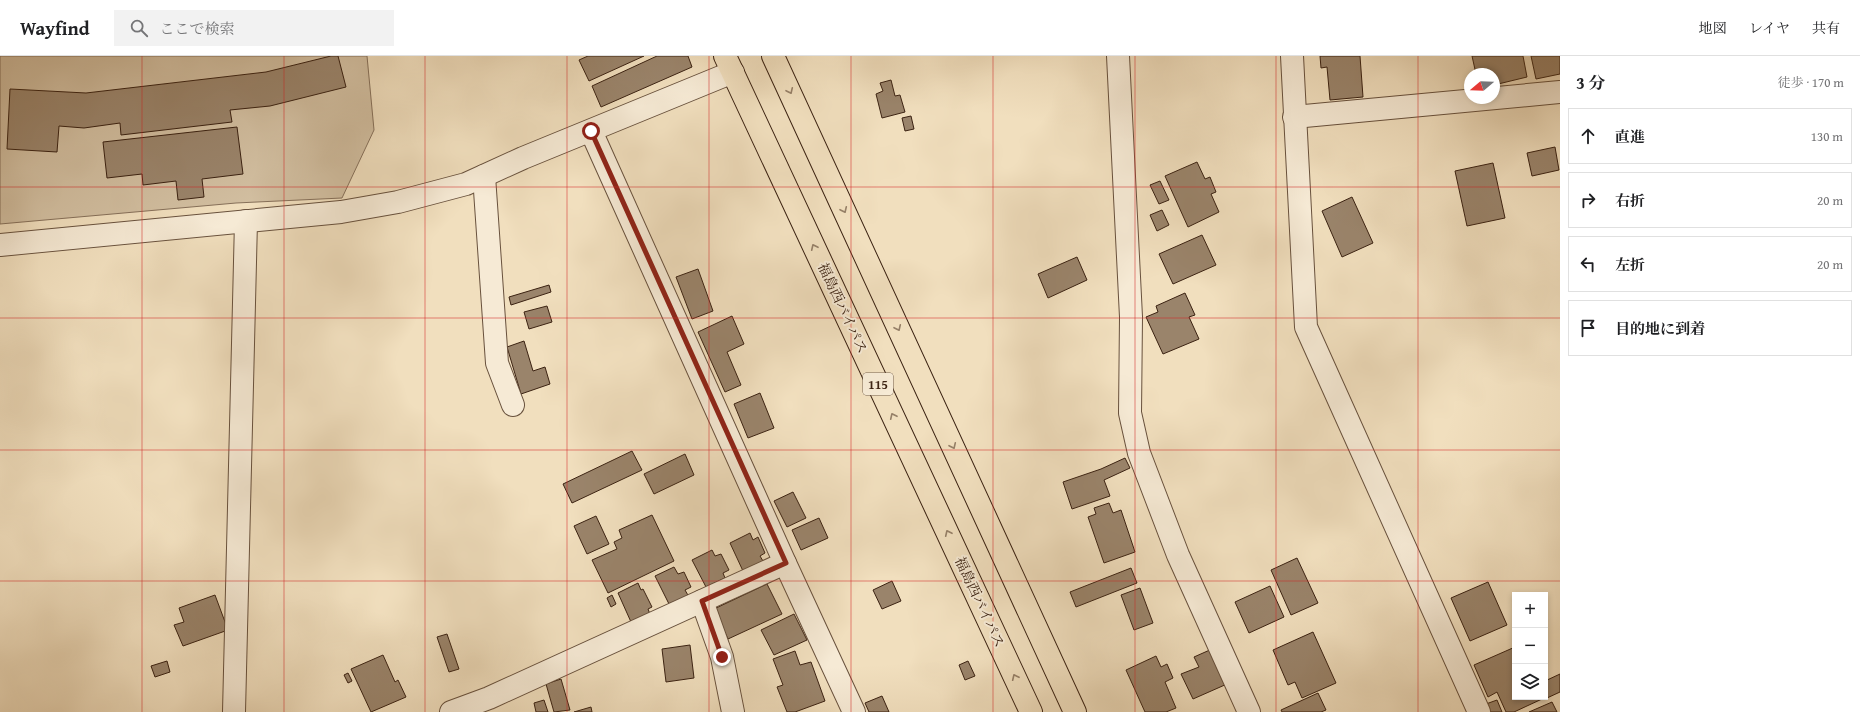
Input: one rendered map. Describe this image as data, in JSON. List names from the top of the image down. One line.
{"streets":{"highway":["福島西バイパス","115"]},"north":"left","page":{"header":"Wayfind","search":"ここで検索","nav":["地図","レイヤ","共有"],"heading":["3 分","徒歩 · 170 m"],"list":[["直進","130 m"],["右折","20 m"],["左折","20 m"],"目的地に到着"],"map_buttons":["+","−"]}}
